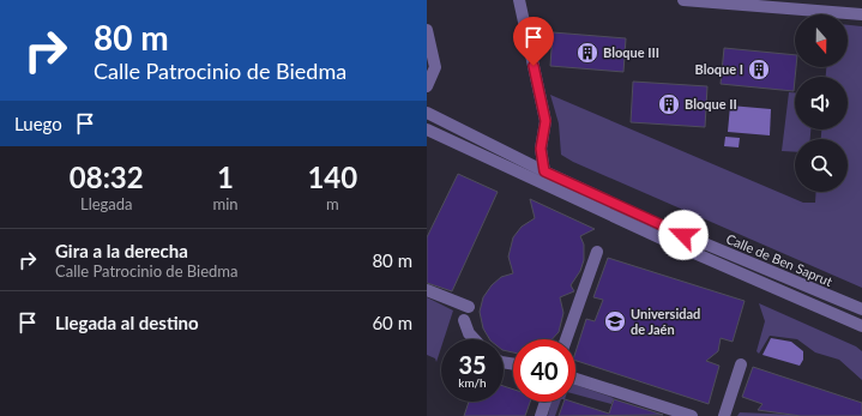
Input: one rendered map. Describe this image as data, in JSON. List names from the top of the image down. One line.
{"streets":{"street":["Calle de Ben Saprut"]},"places":{"building":["Bloque III","Bloque I","Bloque II"],"school or university":["Universidad de Jaén"]},"north":"bottom","page":{"turn":["80 m","Calle Patrocinio de Biedma"],"then":"Luego","eta":["08:32","Llegada","1","min","140","m"],"list":[{"name":"Gira a la derecha","note":"Calle Patrocinio de Biedma","value":"80 m"},{"name":"Llegada al destino","value":"60 m"}],"speed":"35 km/h","limit":"40"}}
